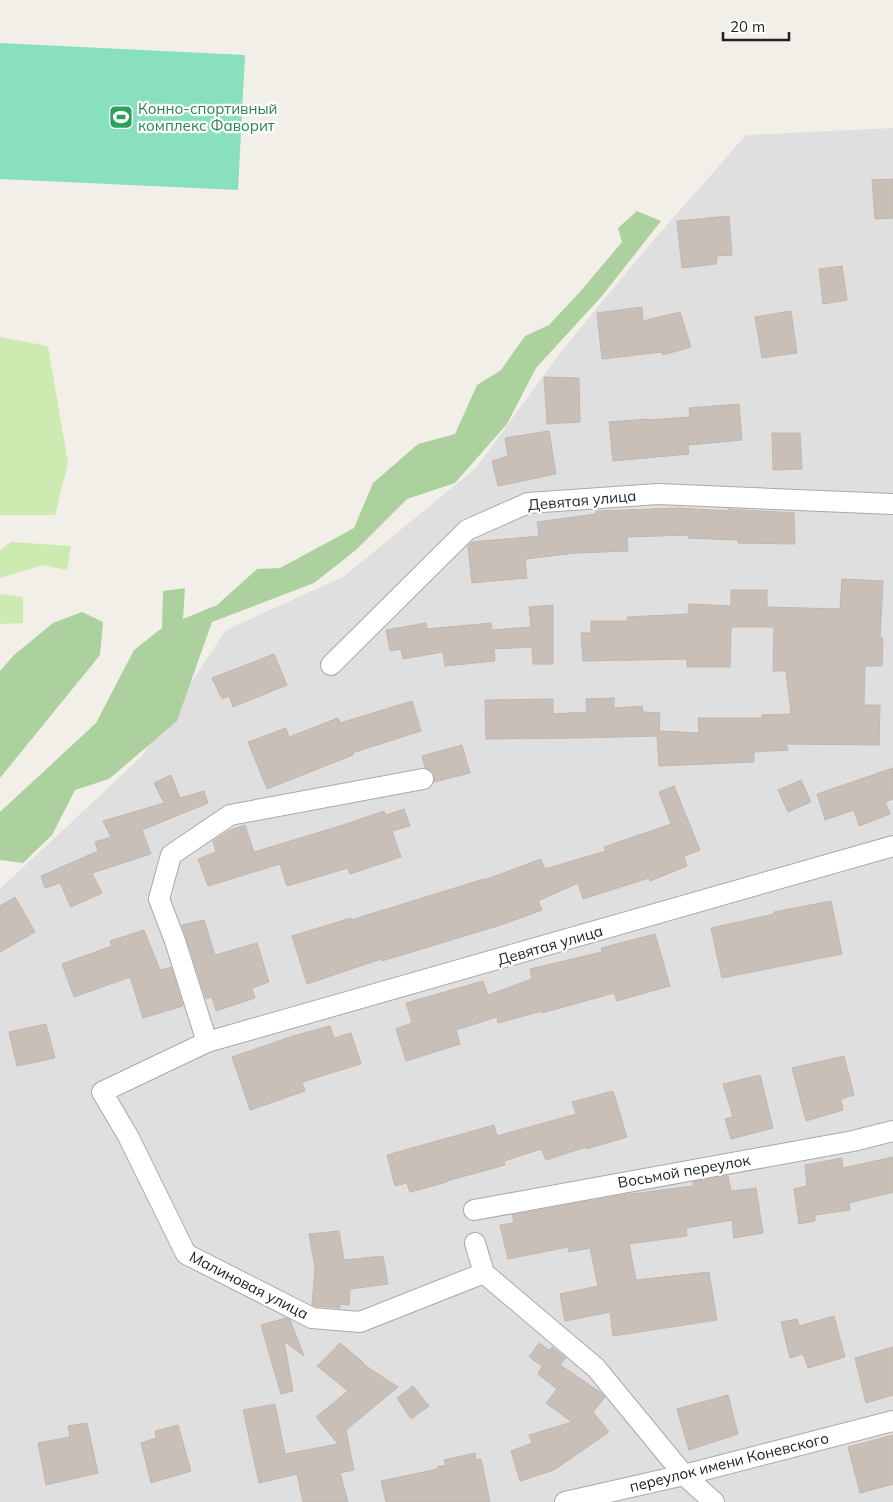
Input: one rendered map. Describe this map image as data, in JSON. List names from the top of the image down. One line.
{"streets":{"street":["Девятая улица","Восьмой переулок","Малиновая улица","переулок имени Коневского"]},"crossings":[["Девятая улица","Малиновая улица"]],"places":{"sports":["Конно-спортивный комплекс Фаворит"]},"scale_bar":"20 m"}
